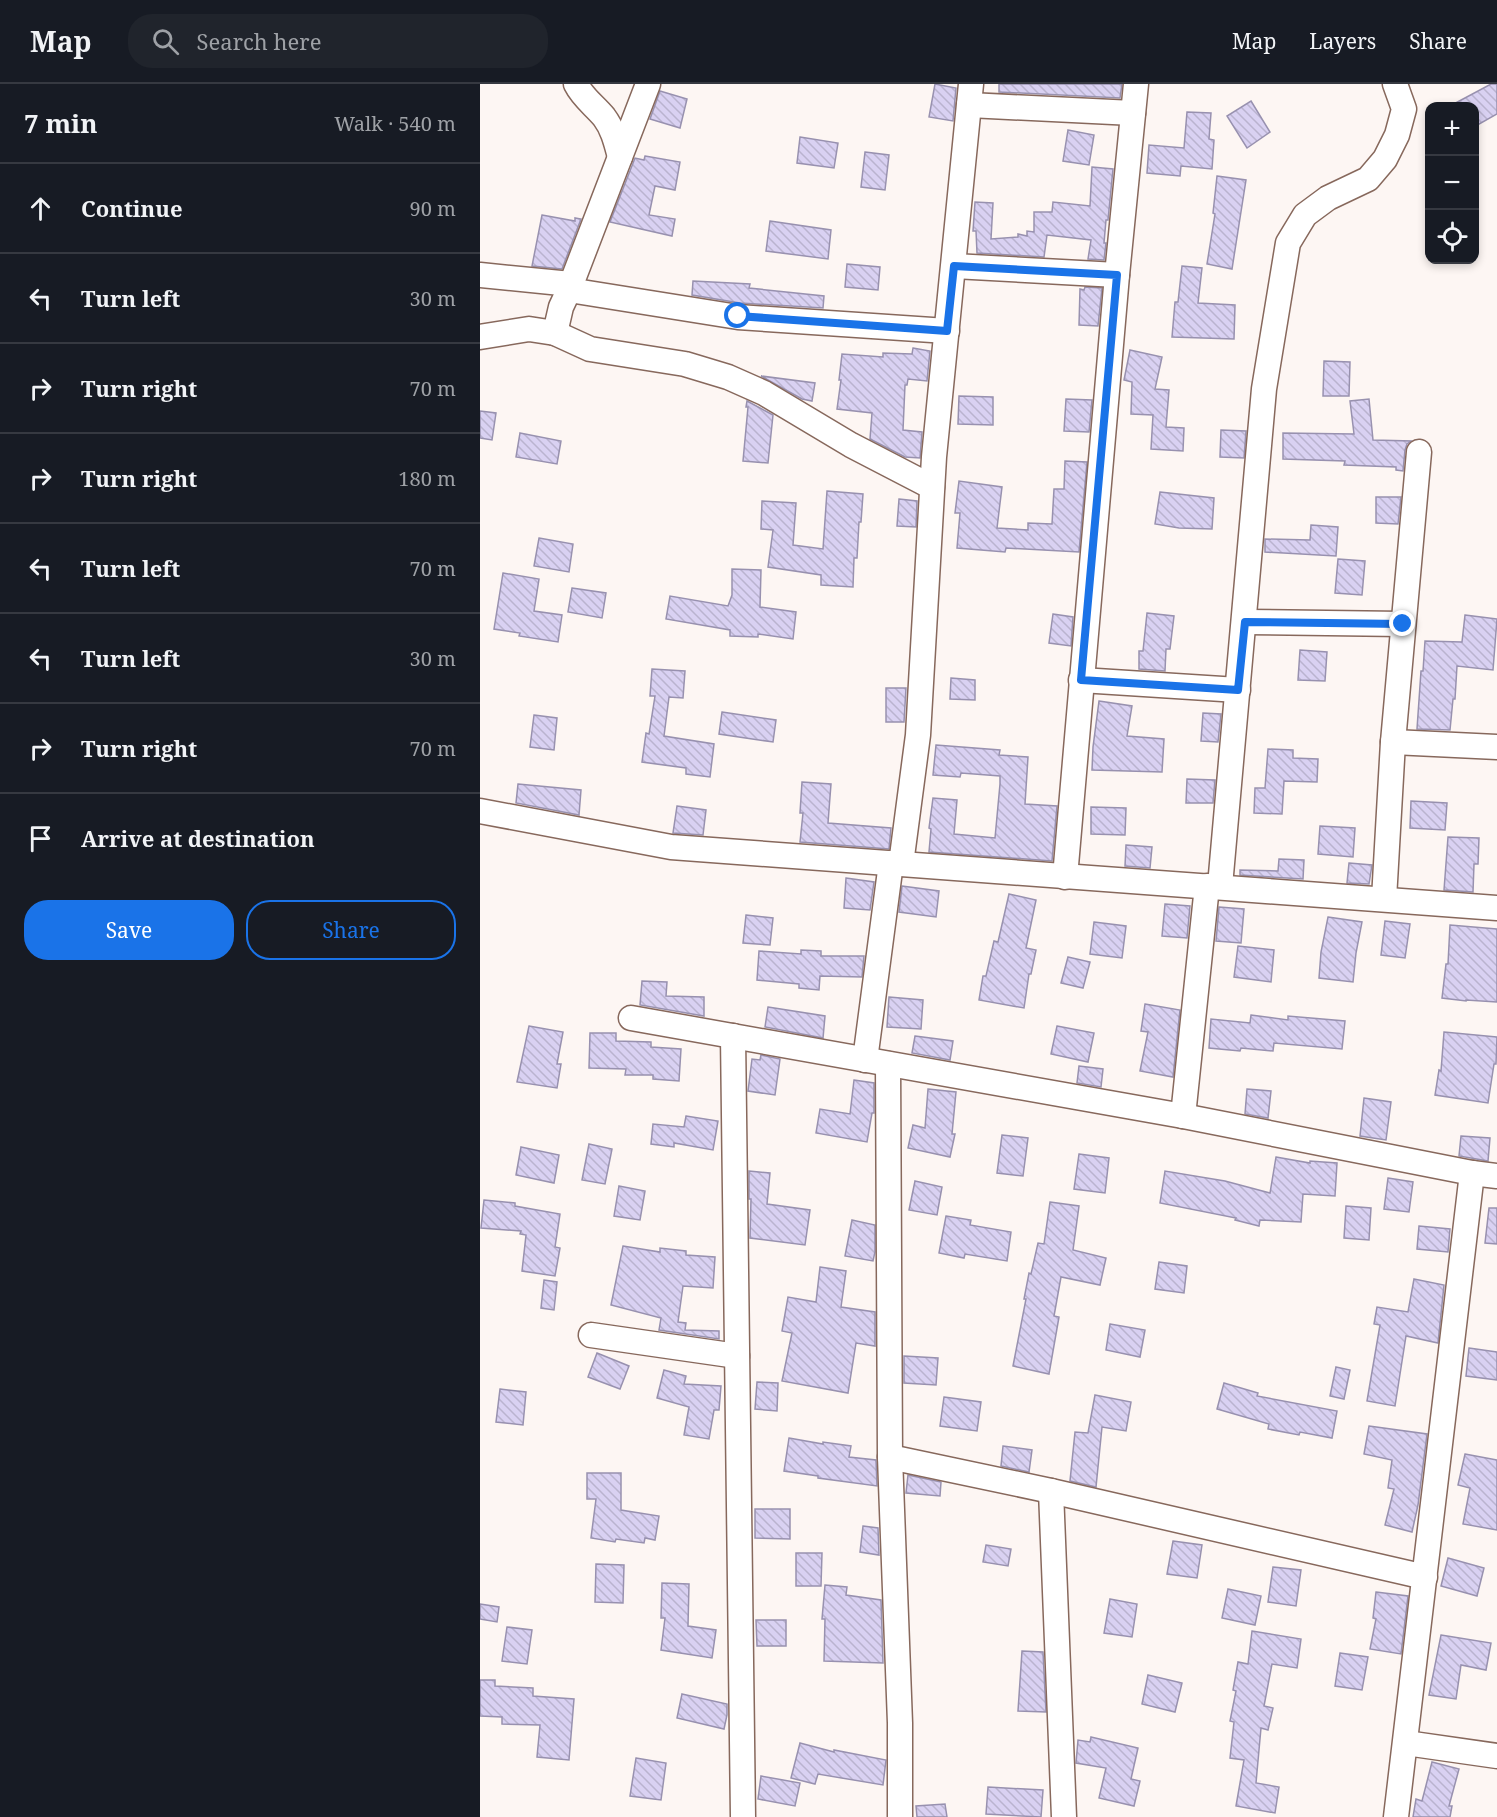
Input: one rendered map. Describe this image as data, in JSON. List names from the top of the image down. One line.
{"page":{"header":"Map","search":"Search here","nav":["Map","Layers","Share"],"heading":["7 min","Walk · 540 m"],"map_buttons":["+","−"],"list":[["Continue","90 m"],["Turn left","30 m"],["Turn right","70 m"],["Turn right","180 m"],["Turn left","70 m"],["Turn left","30 m"],["Turn right","70 m"],"Arrive at destination"],"buttons":["Save","Share"]}}
